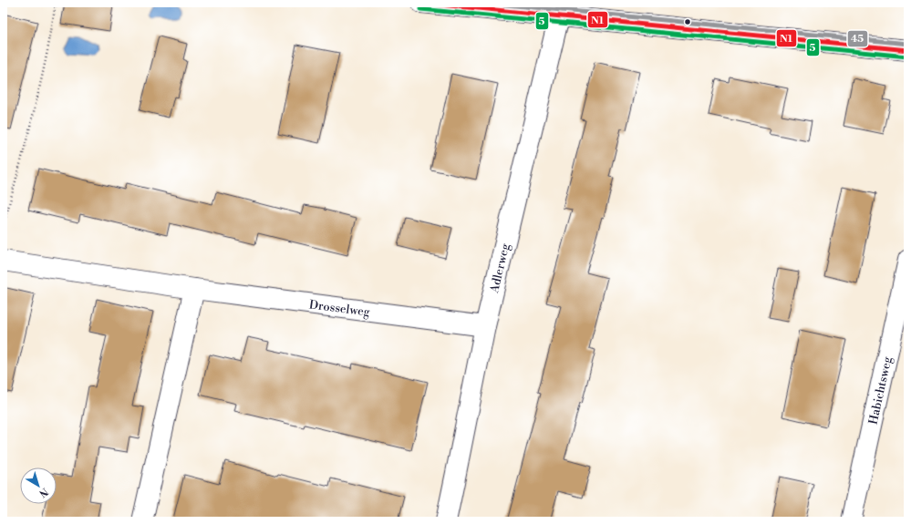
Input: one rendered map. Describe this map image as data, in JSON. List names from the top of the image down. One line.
{"streets":{"street":["Adlerweg","Drosselweg","Habichtsweg"]},"crossings":[["Adlerweg","Drosselweg"]],"lines":["transit line N1","transit line 45","transit line 5"],"north":"bottom right"}
